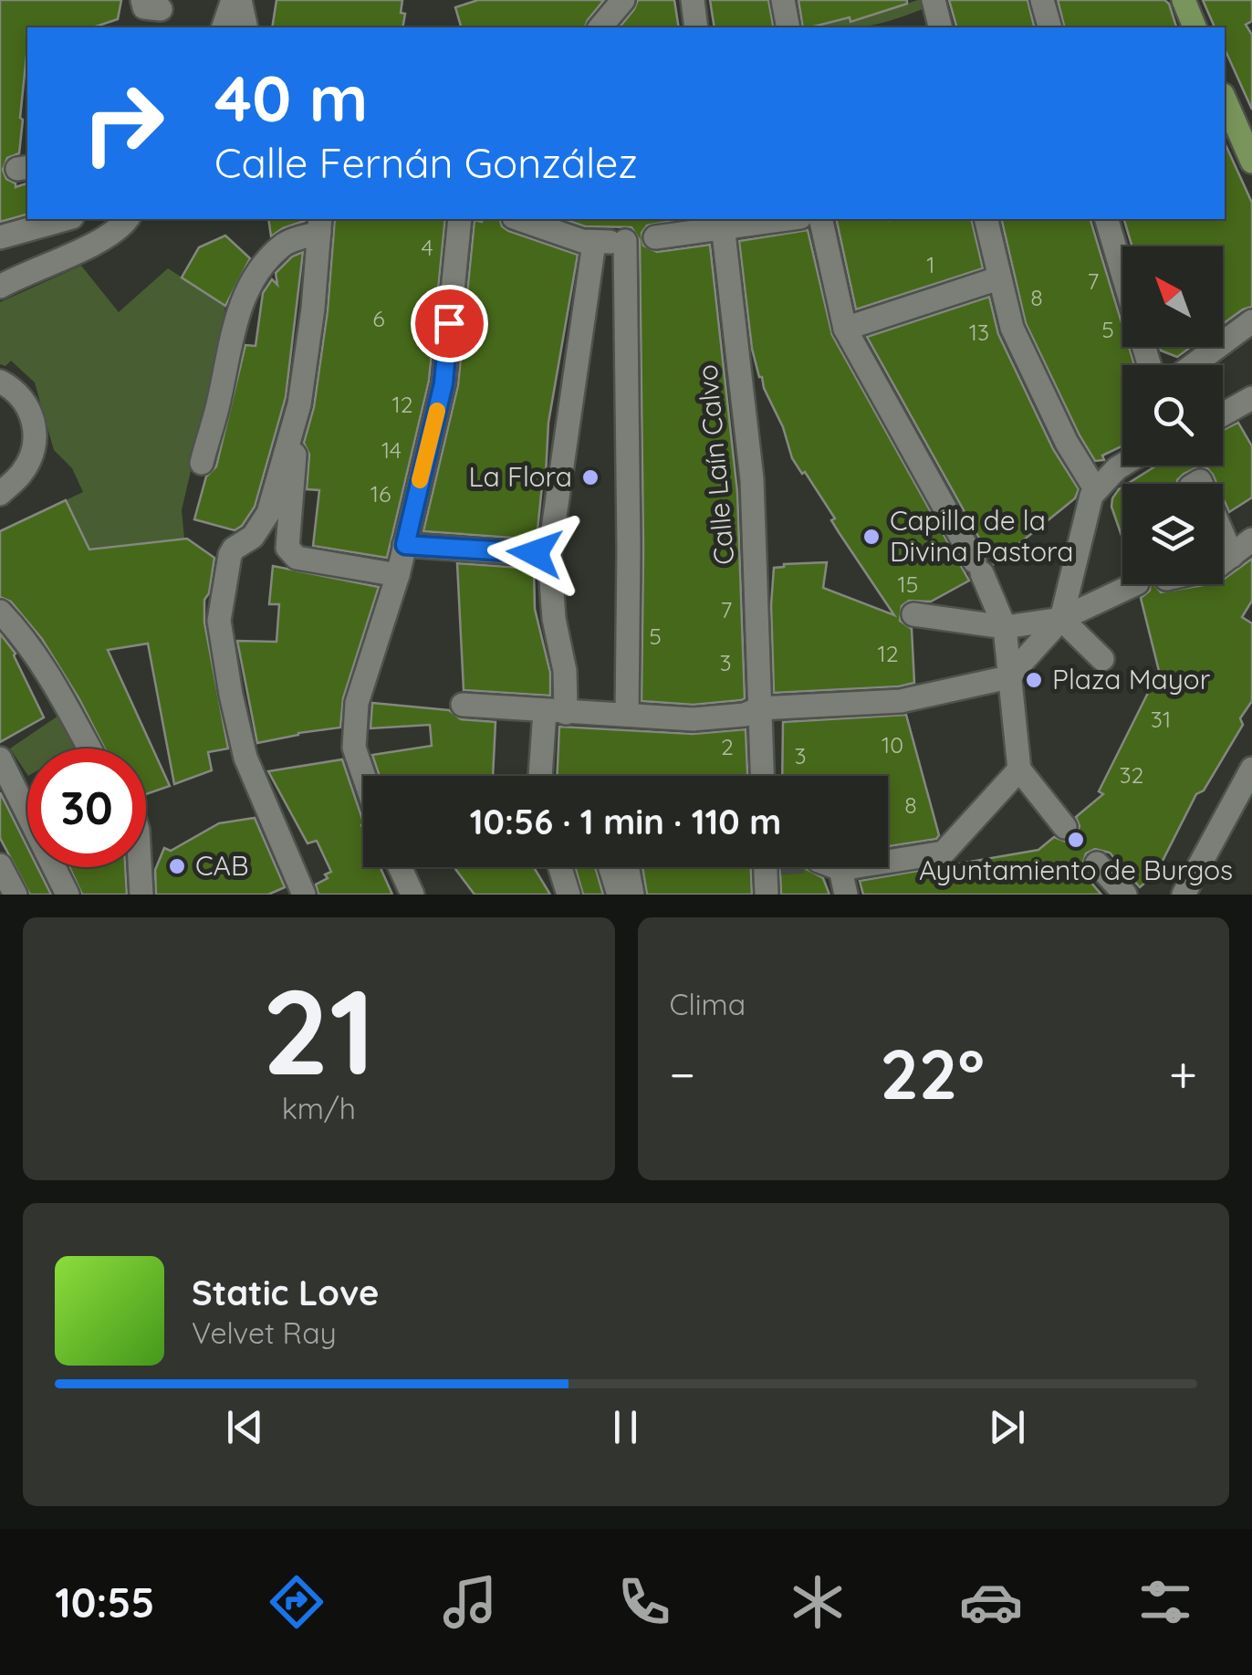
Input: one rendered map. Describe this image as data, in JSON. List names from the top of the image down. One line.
{"streets":{"street":["Calle Laín Calvo"]},"places":["La Flora","Capilla de la Divina Pastora","Plaza Mayor","Ayuntamiento de Burgos","CAB"],"house_numbers":["4","1","7","8","6","5","13","12","14","16","15","7","5","12","3","31","10","2","3","32","8"],"north":"top left","page":{"turn":["40 m","Calle Fernán González"],"limit":"30","trip":"10:56 · 1 min · 110 m","tile":[["21","km/h"],"Clima"],"heat":["−","22°","+"],"song":["Static Love","Velvet Ray"],"tabs":"10:55"}}
